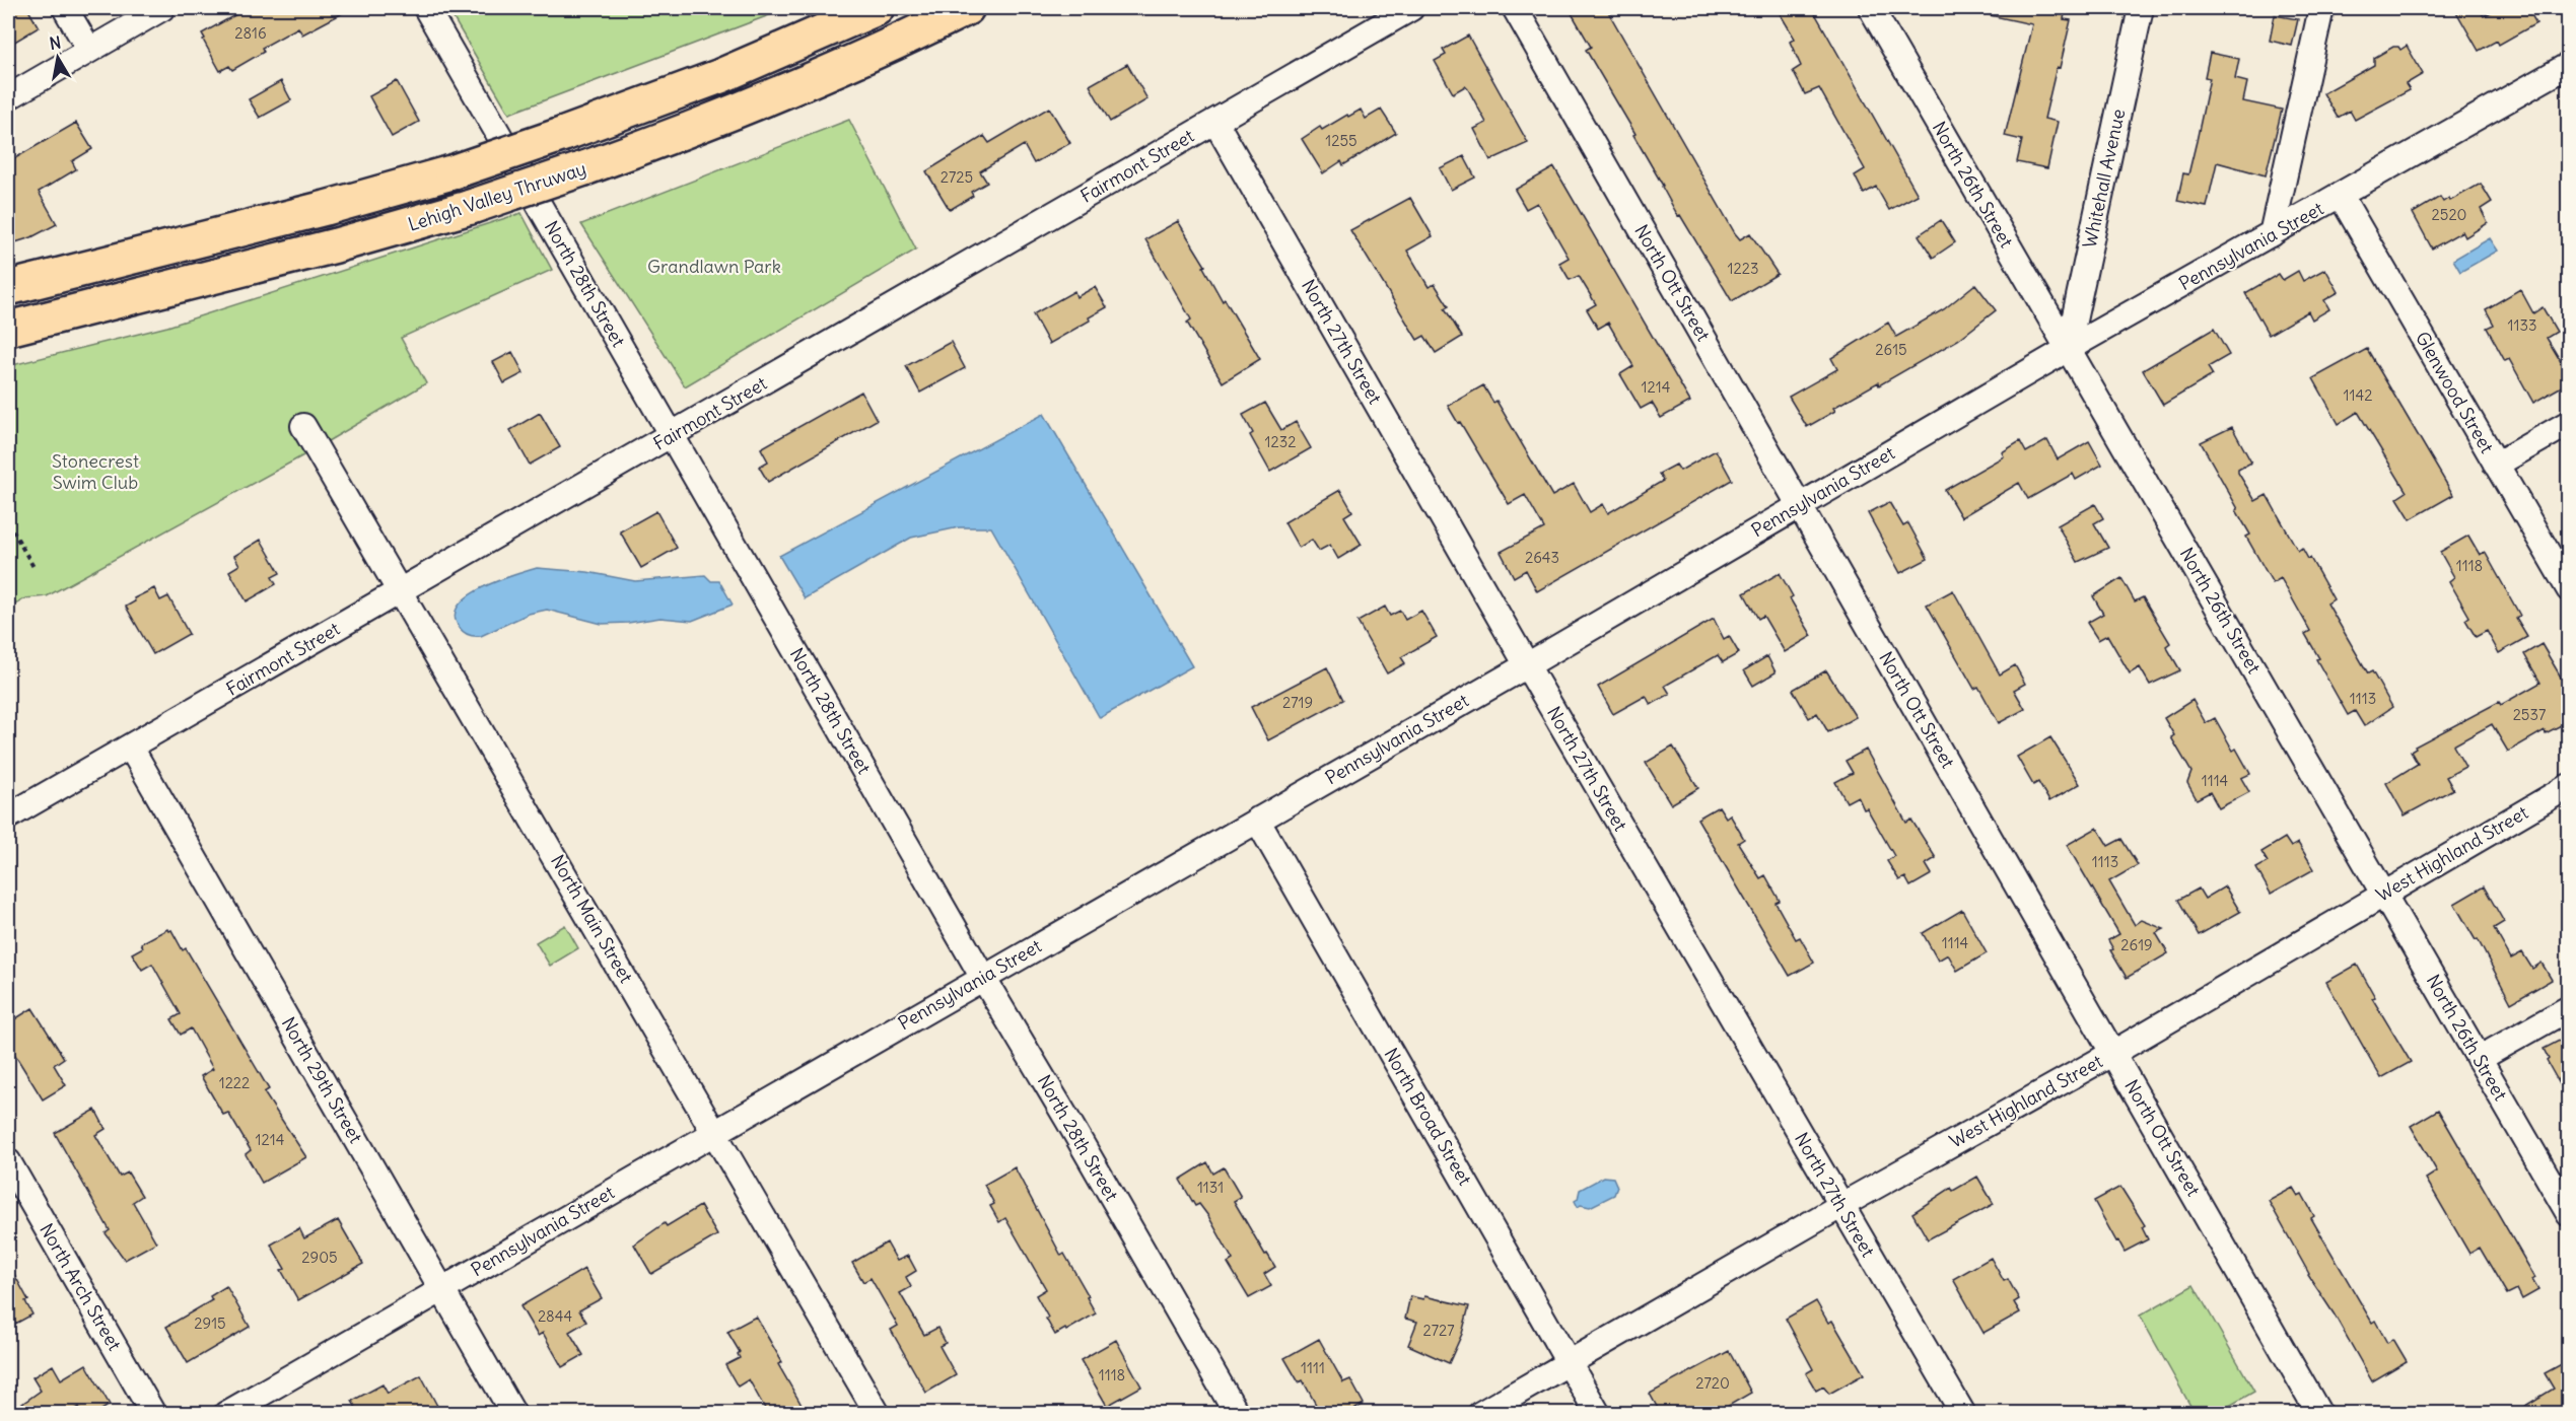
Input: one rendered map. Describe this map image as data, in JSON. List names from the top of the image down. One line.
{"streets":{"highway":["Lehigh Valley Thruway"],"street":["Fairmont Street","Whitehall Avenue","North 26th Street","Pennsylvania Street","North Ott Street","North 28th Street","North 27th Street","Glenwood Street","West Highland Street","North Main Street","North 29th Street","North Broad Street","North Arch Street"]},"crossings":[["Fairmont Street","North 28th Street"],["Fairmont Street","North 27th Street"],["Fairmont Street","North Main Street"],["Fairmont Street","North 29th Street"],["Whitehall Avenue","North 26th Street"],["Whitehall Avenue","Pennsylvania Street"],["North 26th Street","Pennsylvania Street"],["North 26th Street","West Highland Street"],["Pennsylvania Street","North Ott Street"],["Pennsylvania Street","North 28th Street"],["Pennsylvania Street","North 27th Street"],["Pennsylvania Street","Glenwood Street"],["Pennsylvania Street","North Main Street"],["Pennsylvania Street","North 29th Street"],["Pennsylvania Street","North Broad Street"],["North Ott Street","West Highland Street"],["North 27th Street","West Highland Street"],["West Highland Street","North Broad Street"]],"parks":["Grandlawn Park","Stonecrest Swim Club"],"house_numbers":["2816","1255","2725","2520","1223","1133","2615","1214","1142","1232","2643","1118","1113","2719","2537","1114","1113","1114","2619","1222","1214","1131","2905","2844","2915","2727","1111","1118","2720"],"north":"top"}
